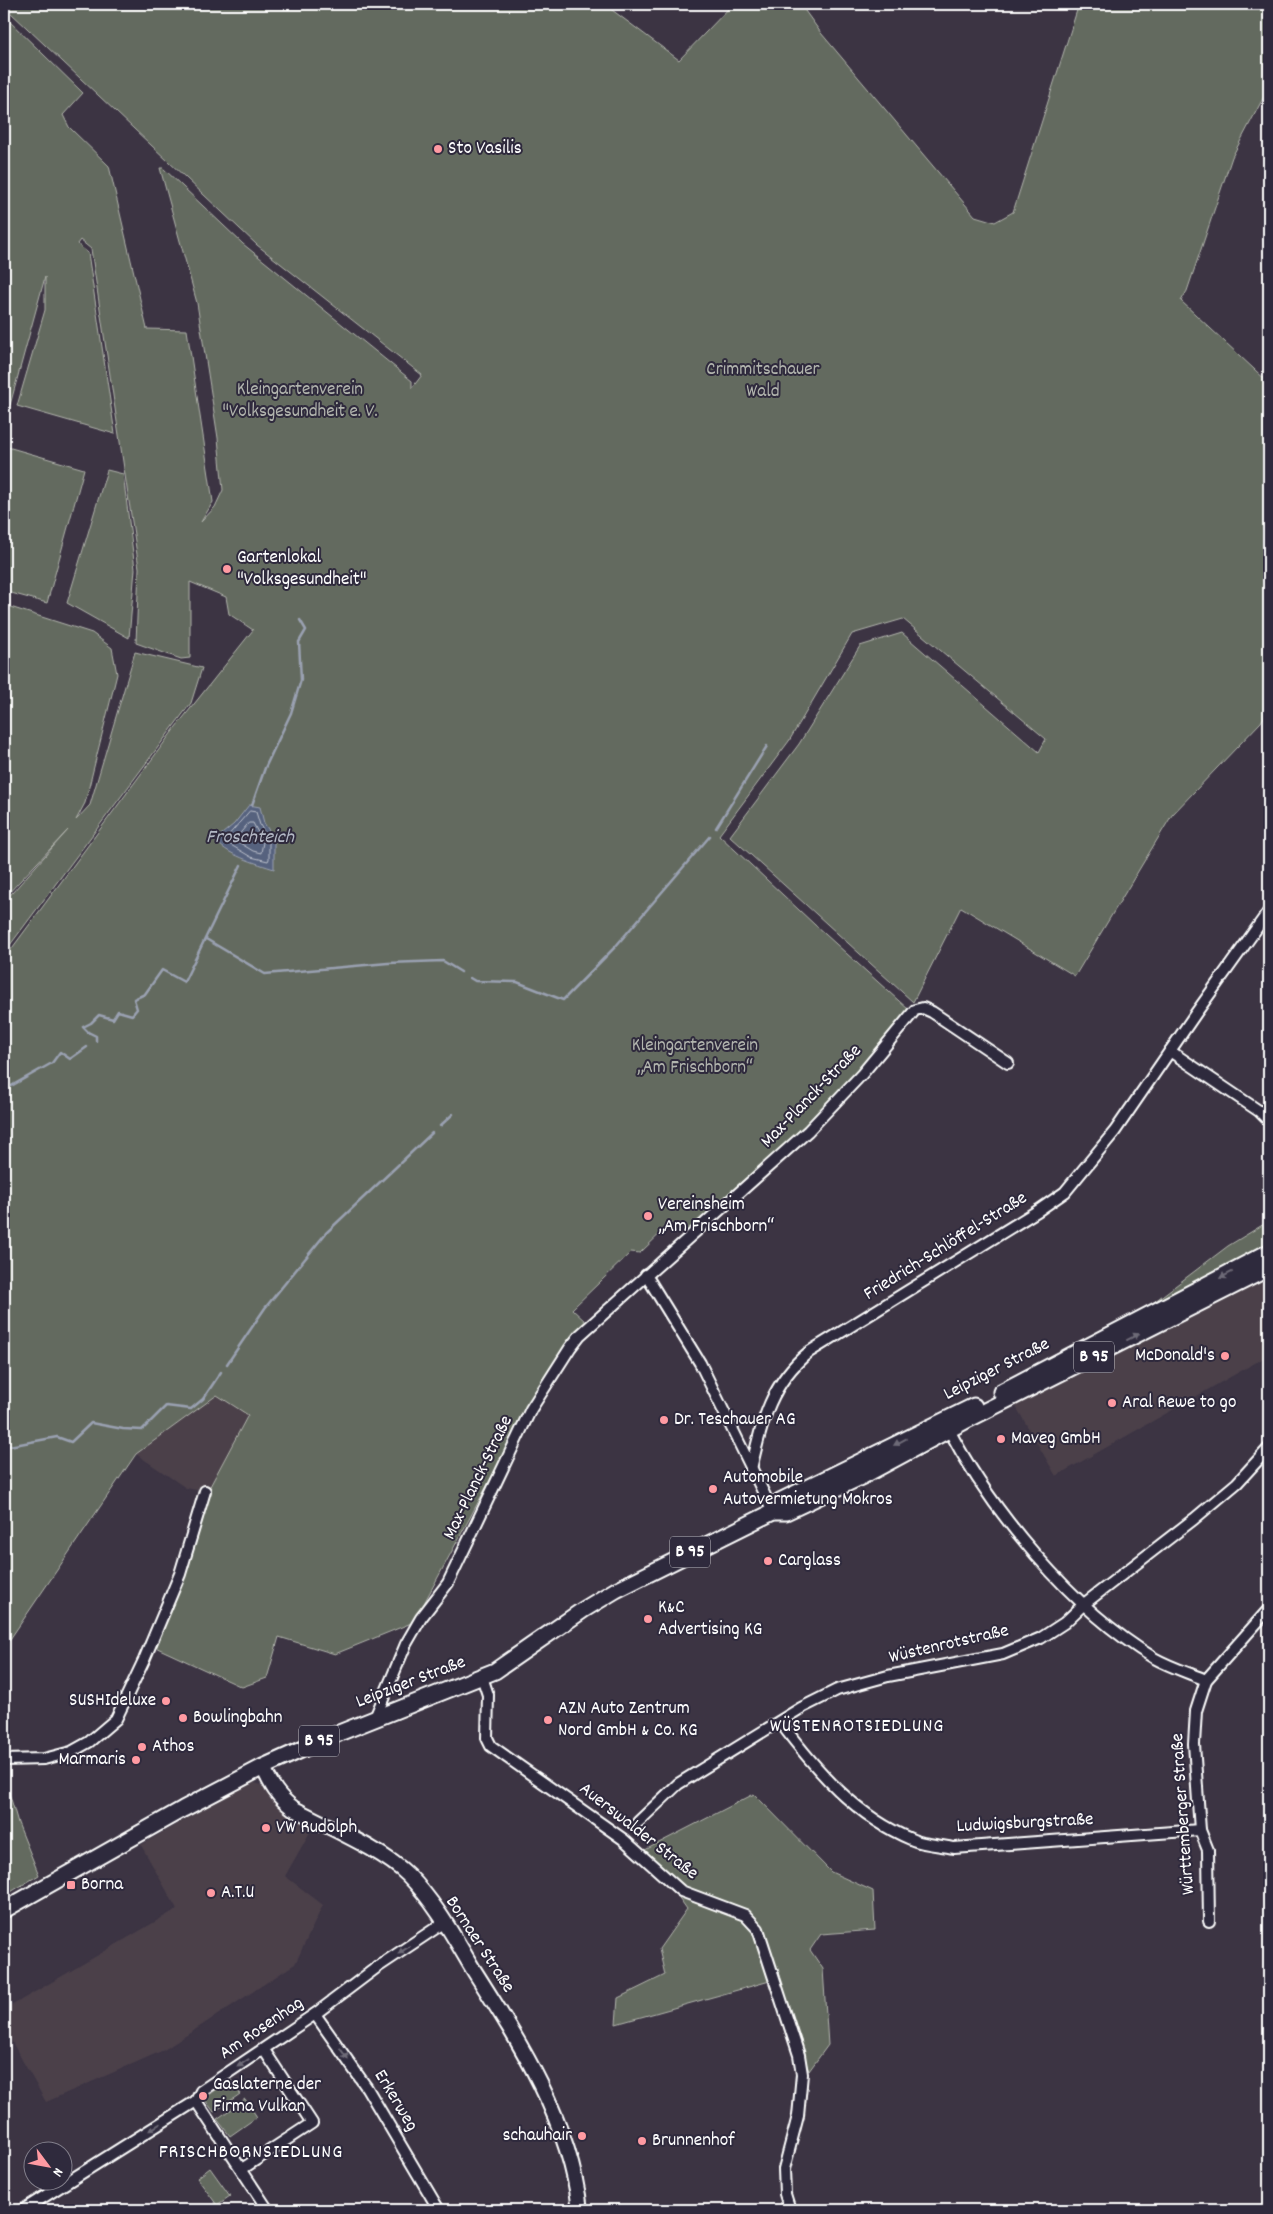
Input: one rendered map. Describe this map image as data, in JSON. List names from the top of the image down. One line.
{"streets":{"main road":["B 95","Leipziger Straße","Bornaer Straße"],"street":["Max-Planck-Straße","Friedrich-Schlöffel-Straße","Wüstenrotstraße","Württemberger Straße","Ludwigsburgstraße","Auerswalder Straße","Am Rosenhag","Erkerweg"]},"crossings":[["Max-Planck-Straße","Leipziger Straße"],["Leipziger Straße","Auerswalder Straße"],["Leipziger Straße","Bornaer Straße"],["Wüstenrotstraße","Ludwigsburgstraße"],["Württemberger Straße","Ludwigsburgstraße"],["Bornaer Straße","Am Rosenhag"],["Am Rosenhag","Erkerweg"]],"one_way":["Am Rosenhag","Erkerweg"],"districts":["WÜSTENROTSIEDLUNG","FRISCHBORNSIEDLUNG"],"water":["Froschteich"],"parks":["Crimmitschauer Wald","Kleingartenverein \"Volksgesundheit e. V.","Kleingartenverein „Am Frischborn“"],"places":{"other":["Sto Vasilis","Gartenlokal \"Volksgesundheit\"","Vereinsheim „Am Frischborn“","McDonald's","Aral Rewe to go","Dr. Teschauer AG","Maveg GmbH","Automobile Autovermietung Mokros","Carglass","K&C Advertising KG","SUSHIdeluxe","Bowlingbahn","AZN Auto Zentrum Nord GmbH & Co. KG","Athos","Marmaris","VW Rudolph","A.T.U","Gaslaterne der Firma Vulkan","schauhair","Brunnenhof"],"transit":["Borna"]},"north":"bottom right"}
